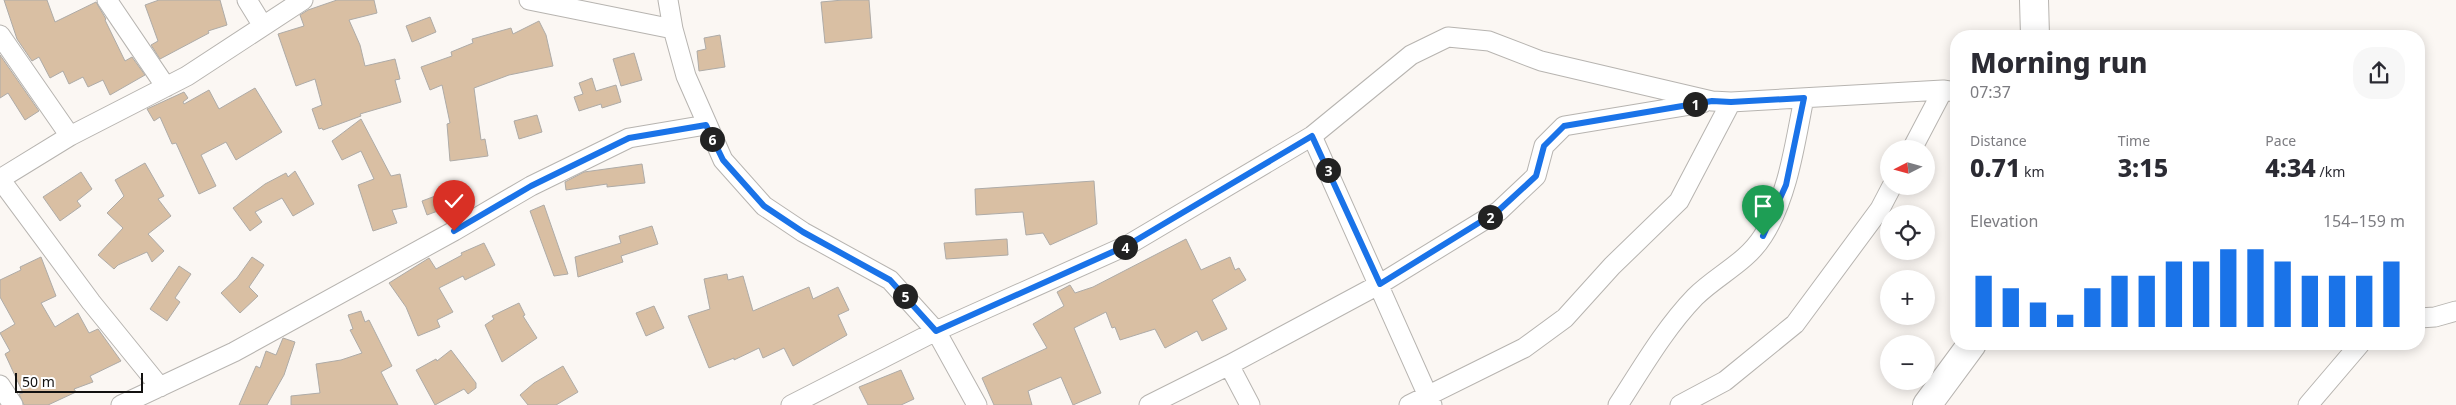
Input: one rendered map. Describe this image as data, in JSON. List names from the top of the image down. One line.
{"scale_bar":"50 m","north":"left","page":{"heading":["Morning run","07:37"],"pins":["1","6","3","2","4","5"],"stats":[["Distance","0.71 km"],["Time","3:15"],["Pace","4:34 /km"]],"map_buttons":["+","−"],"chart":["Elevation","154–159 m"],"scale":"50 m"}}
